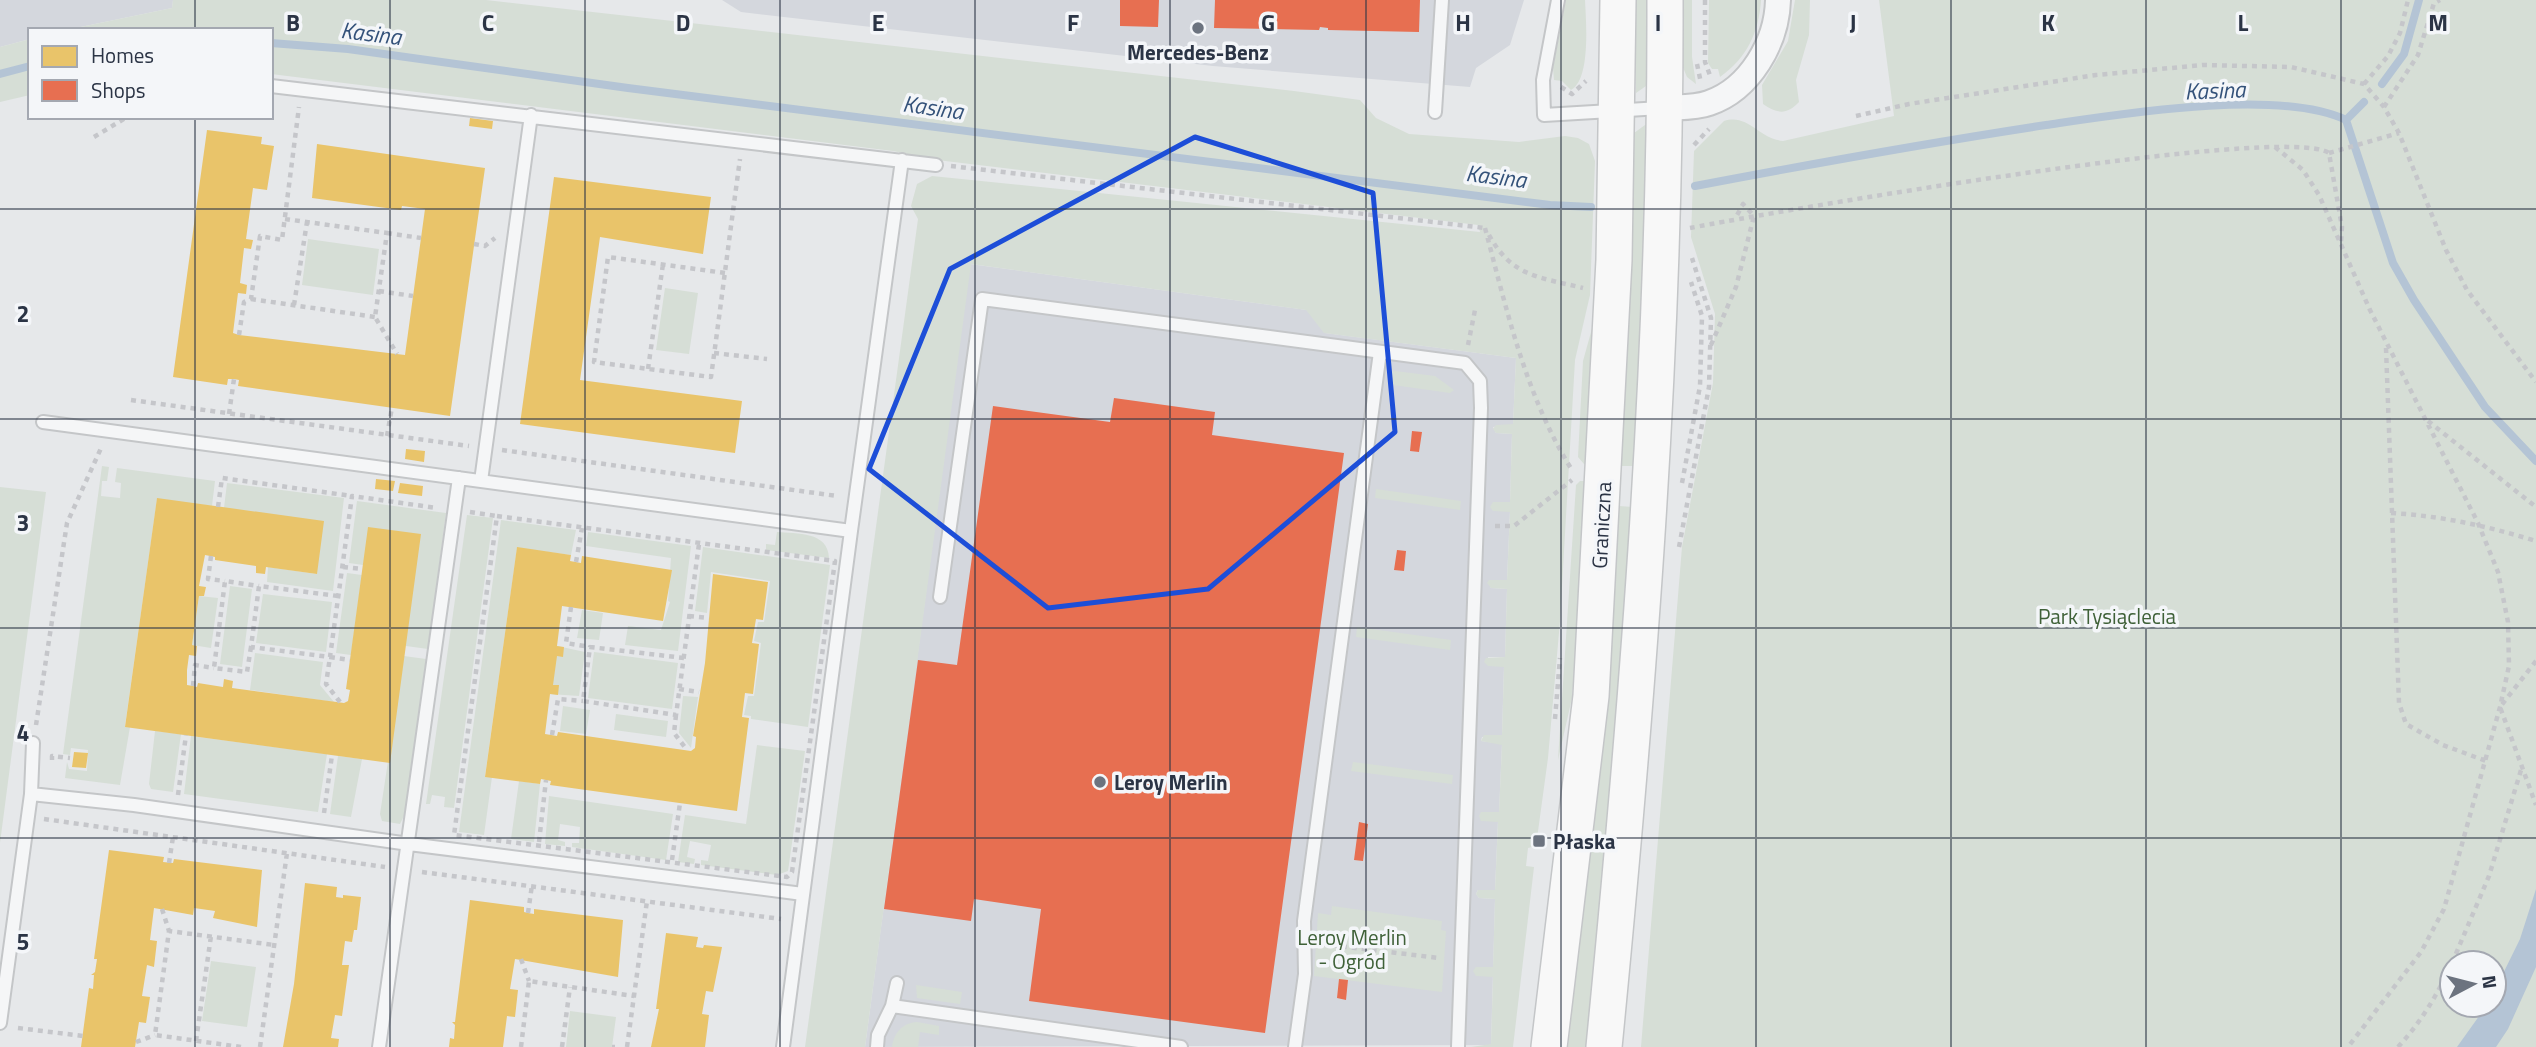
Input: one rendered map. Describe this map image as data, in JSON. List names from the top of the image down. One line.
{"streets":{"main road":["Graniczna"]},"water":["Kasina"],"parks":["Park Tysiąclecia","Leroy Merlin - Ogród"],"places":{"other":["Mercedes-Benz","Leroy Merlin"],"transit":["Płaska"]},"legend":["Homes","Shops"],"north":"right","grid":{"columns":["B","C","D","E","F","G","H","I","J","K","L","M"],"rows":["2","3","4","5"]}}
